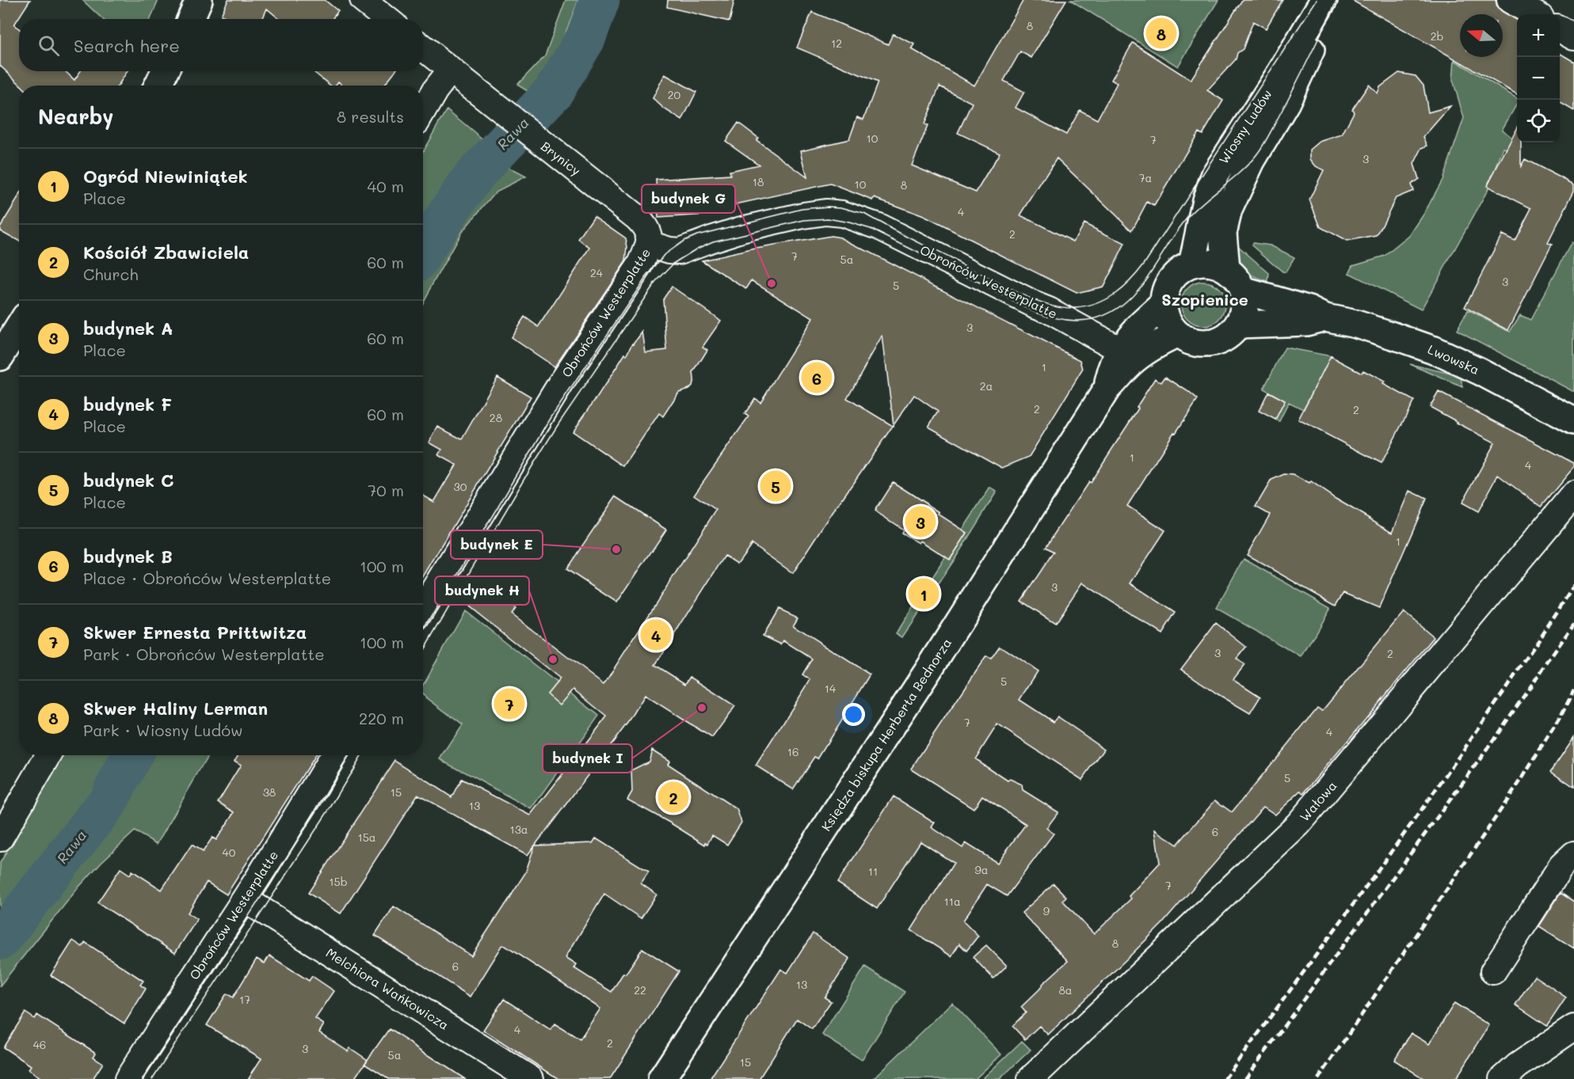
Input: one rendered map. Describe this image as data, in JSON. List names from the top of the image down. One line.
{"streets":{"street":["Wiosny Ludów","Brynicy","Obrońców Westerplatte","Lwowska","Księdza biskupa Herberta Bednorza","Wałowa","Melchiora Wańkowicza"]},"crossings":[["Wiosny Ludów","Lwowska"],["Wiosny Ludów","Księdza biskupa Herberta Bednorza"],["Brynicy","Obrońców Westerplatte"],["Obrońców Westerplatte","Księdza biskupa Herberta Bednorza"],["Obrońców Westerplatte","Melchiora Wańkowicza"],["Lwowska","Księdza biskupa Herberta Bednorza"]],"districts":["Szopienice"],"water":["Rawa"],"places":["budynek G","budynek E","budynek H","budynek I"],"house_numbers":["8","2b","12","20","10","7","3","7a","18","10","8","4","2","7","5a","24","3","5","3","1","2a","2","2","28","1","4","30","1","3","3","2","5","14","7","4","16","5","38","15","13","13a","6","15a","40","9a","11","15b","7","11a","9","8","6","13","22","8a","17","4","2","46","3","5a","15"],"north":"left","page":{"map_buttons":["+","−"],"pins":["8","6","5","3","1","4","7","2"],"search":"Search here","heading":["Nearby","8 results"],"list":[{"mark":"1","name":"Ogród Niewiniątek","note":"Place","value":"40 m"},{"mark":"2","name":"Kościół Zbawiciela","note":"Church","value":"60 m"},{"mark":"3","name":"budynek A","note":"Place","value":"60 m"},{"mark":"4","name":"budynek F","note":"Place","value":"60 m"},{"mark":"5","name":"budynek C","note":"Place","value":"70 m"},{"mark":"6","name":"budynek B","note":"Place · Obrońców Westerplatte","value":"100 m"},{"mark":"7","name":"Skwer Ernesta Prittwitza","note":"Park · Obrońców Westerplatte","value":"100 m"},{"mark":"8","name":"Skwer Haliny Lerman","note":"Park · Wiosny Ludów","value":"220 m"}]}}
